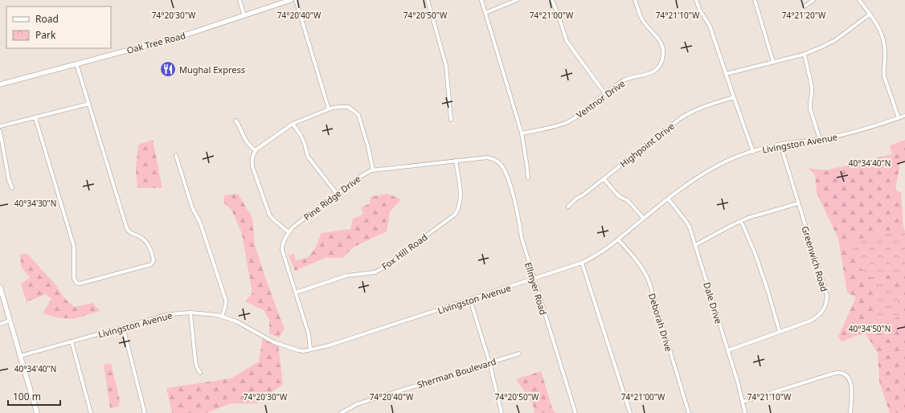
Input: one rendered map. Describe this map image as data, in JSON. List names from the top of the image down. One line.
{"streets":{"main road":["Oak Tree Road"],"street":["Ventnor Drive","Livingston Avenue","Highpoint Drive","Pine Ridge Drive","Fox Hill Road","Greenwich Road","Ellmyer Road","Dale Drive","Deborah Drive","Sherman Boulevard"]},"crossings":[["Livingston Avenue","Pine Ridge Drive"],["Livingston Avenue","Greenwich Road"],["Livingston Avenue","Ellmyer Road"],["Livingston Avenue","Dale Drive"],["Livingston Avenue","Deborah Drive"],["Pine Ridge Drive","Fox Hill Road"],["Pine Ridge Drive","Ellmyer Road"],["Greenwich Road","Dale Drive"]],"places":{"restaurant":["Mughal Express"]},"legend":["Road","Park"],"scale_bar":"100 m","coordinates":["74°20'30\"W","74°20'40\"W","74°20'50\"W","74°21'00\"W","74°21'10\"W","74°21'20\"W","40°34'40\"N","40°34'30\"N","40°34'50\"N"]}
